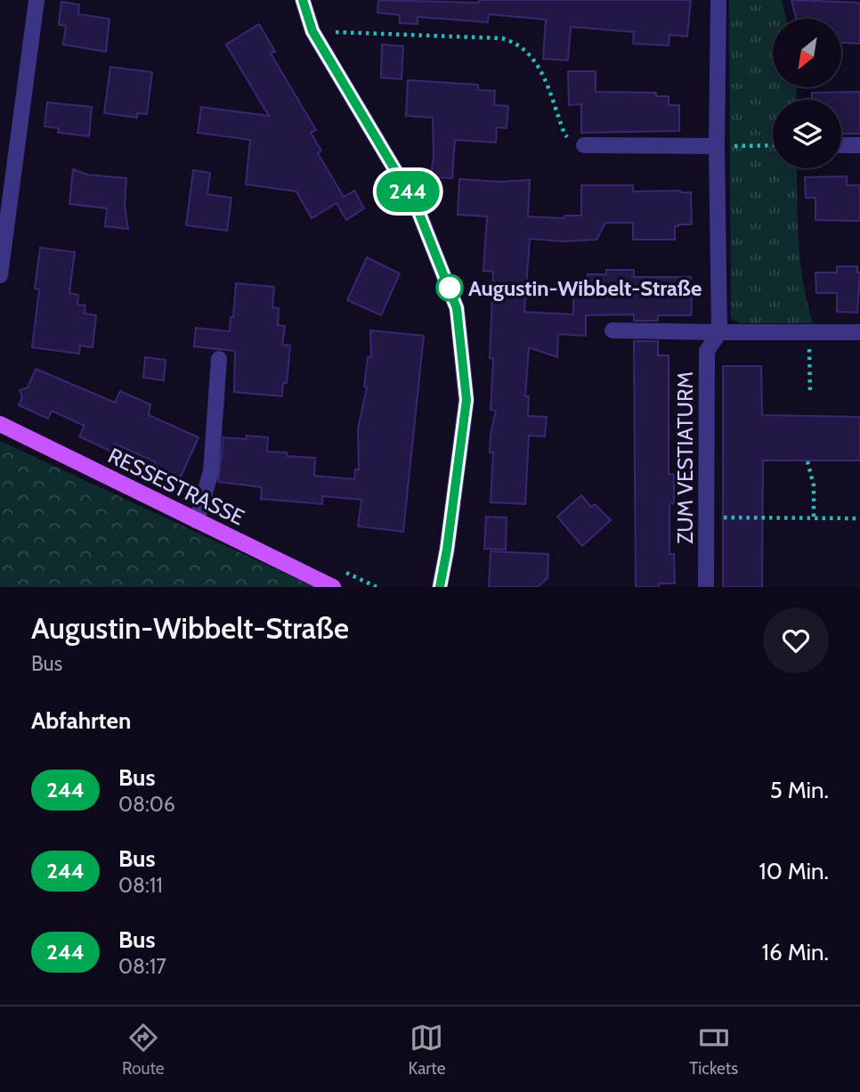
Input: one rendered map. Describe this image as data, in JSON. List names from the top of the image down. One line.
{"streets":{"main road":["RESSESTRASSE"],"street":["ZUM VESTIATURM"]},"places":["Augustin-Wibbelt-Straße"],"lines":["bus line 244"],"north":"bottom left","page":{"on_map":"244","heading":[["Augustin-Wibbelt-Straße","Bus"],"Abfahrten"],"list":[{"mark":"244","name":"Bus","note":"08:06","value":"5 Min."},{"mark":"244","name":"Bus","note":"08:11","value":"10 Min."},{"mark":"244","name":"Bus","note":"08:17","value":"16 Min."}],"tabs":["Route","Karte","Tickets"]}}
